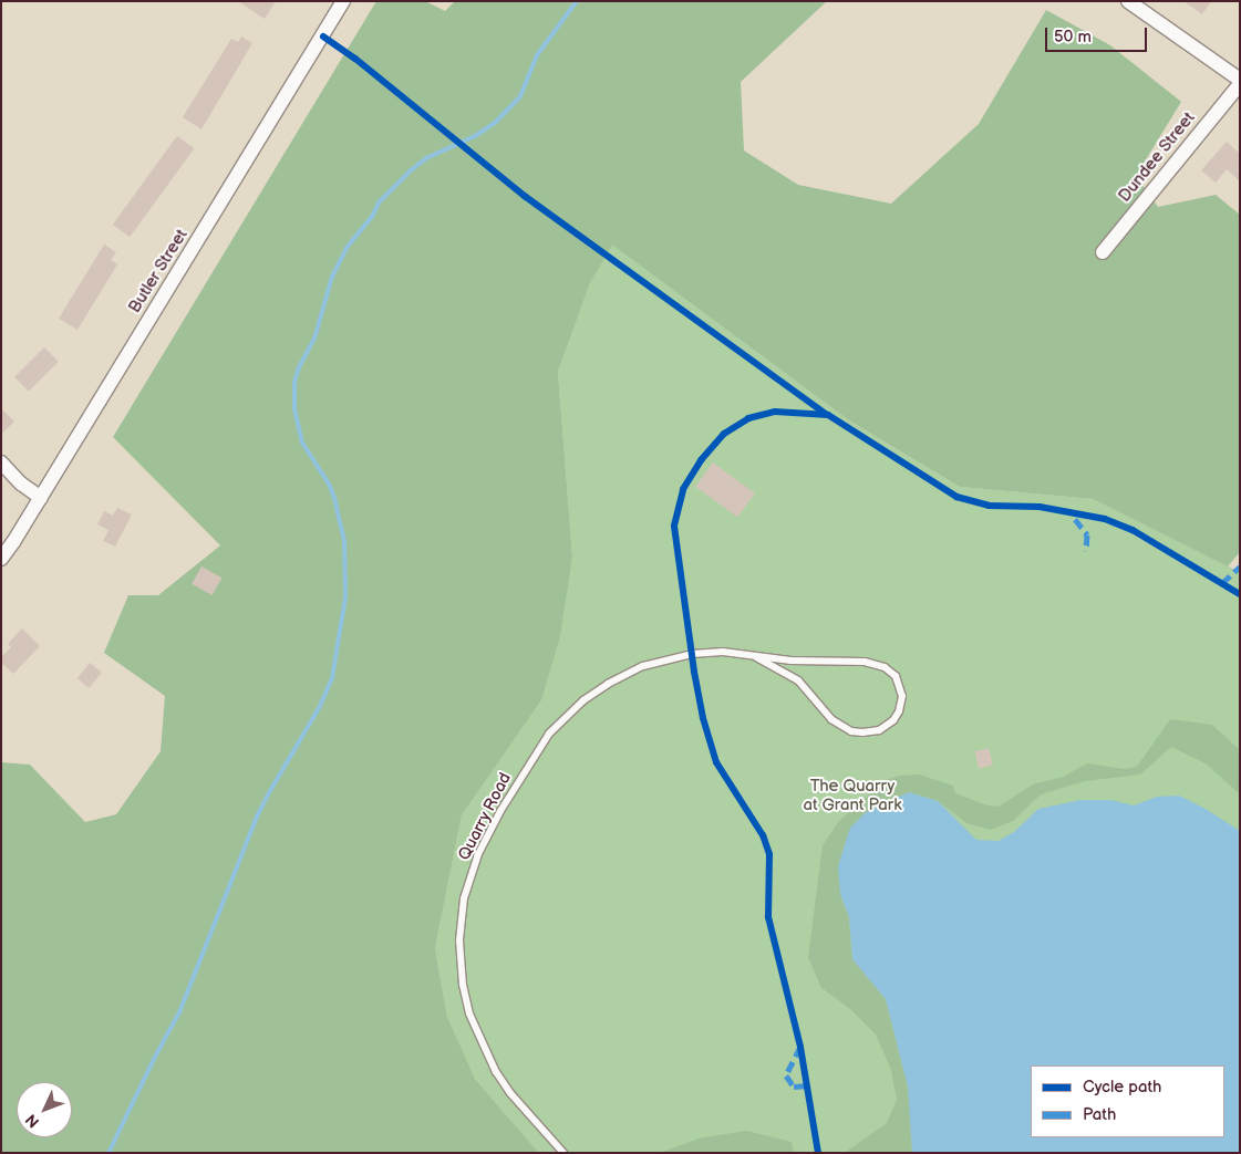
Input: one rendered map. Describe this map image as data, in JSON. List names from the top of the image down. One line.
{"streets":{"street":["Dundee Street","Butler Street"],"lane":["Quarry Road"]},"parks":["The Quarry at Grant Park"],"legend":["Cycle path","Path"],"scale_bar":"50 m","north":"bottom left"}
